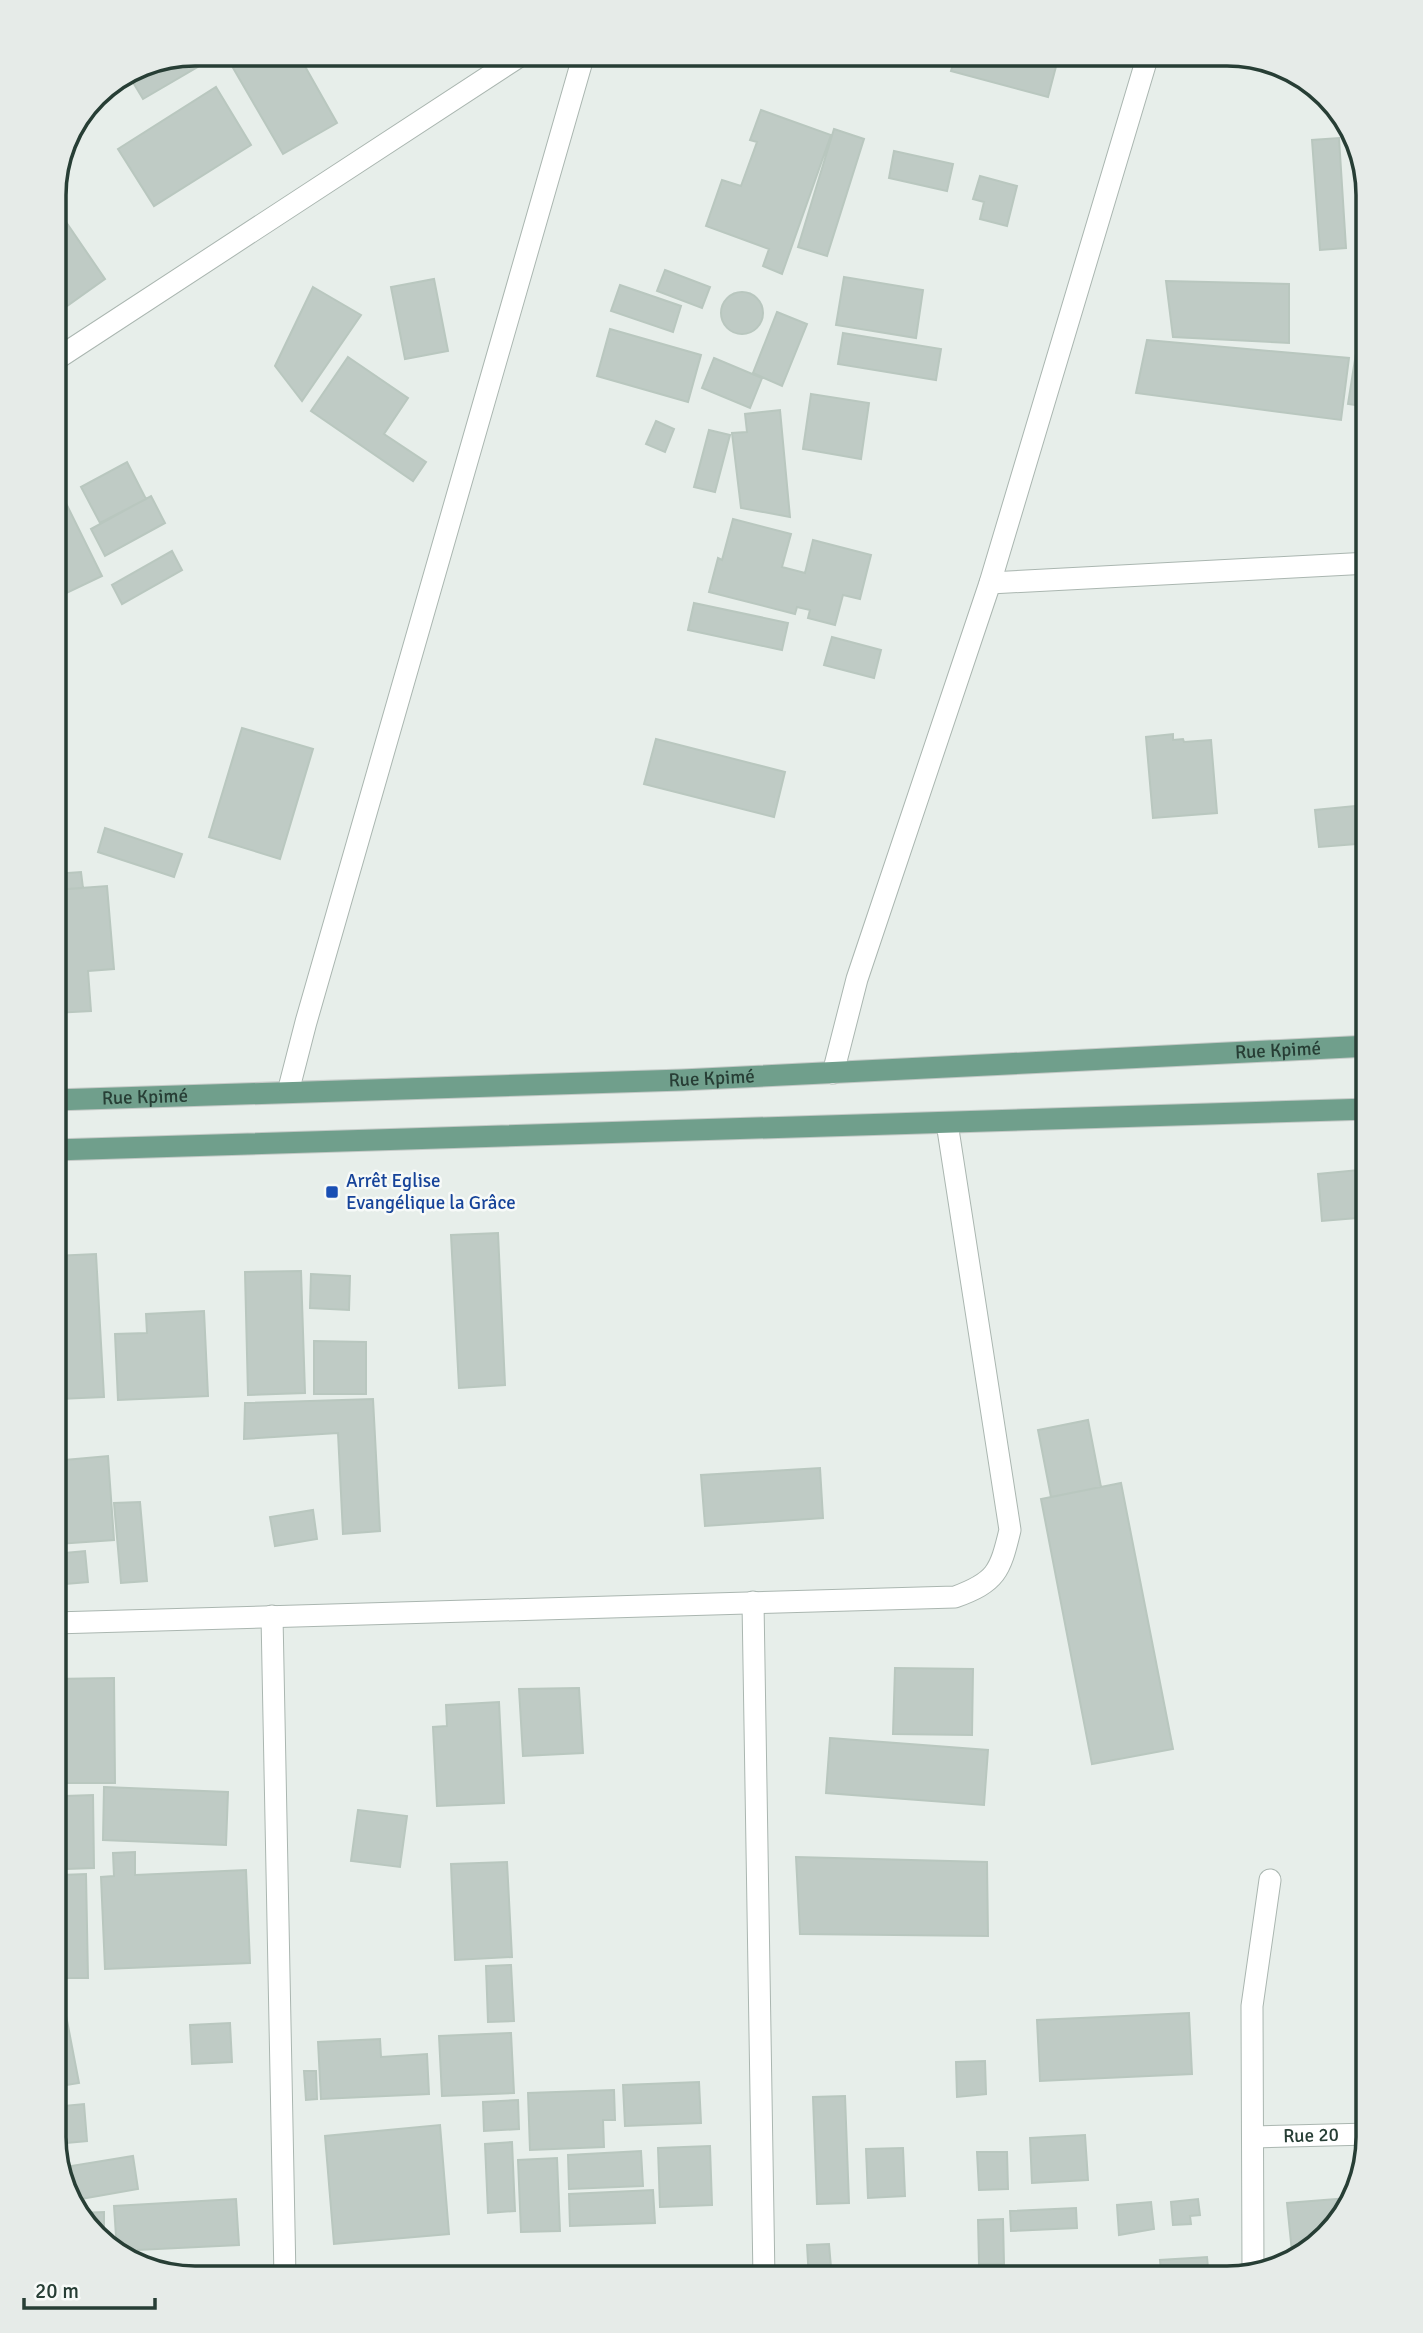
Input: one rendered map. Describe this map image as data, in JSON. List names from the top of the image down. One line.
{"streets":{"main road":["Rue Kpimé"],"street":["Rue 20"]},"places":{"transit":["Arrêt Eglise Evangélique la Grâce"]},"scale_bar":"20 m"}
